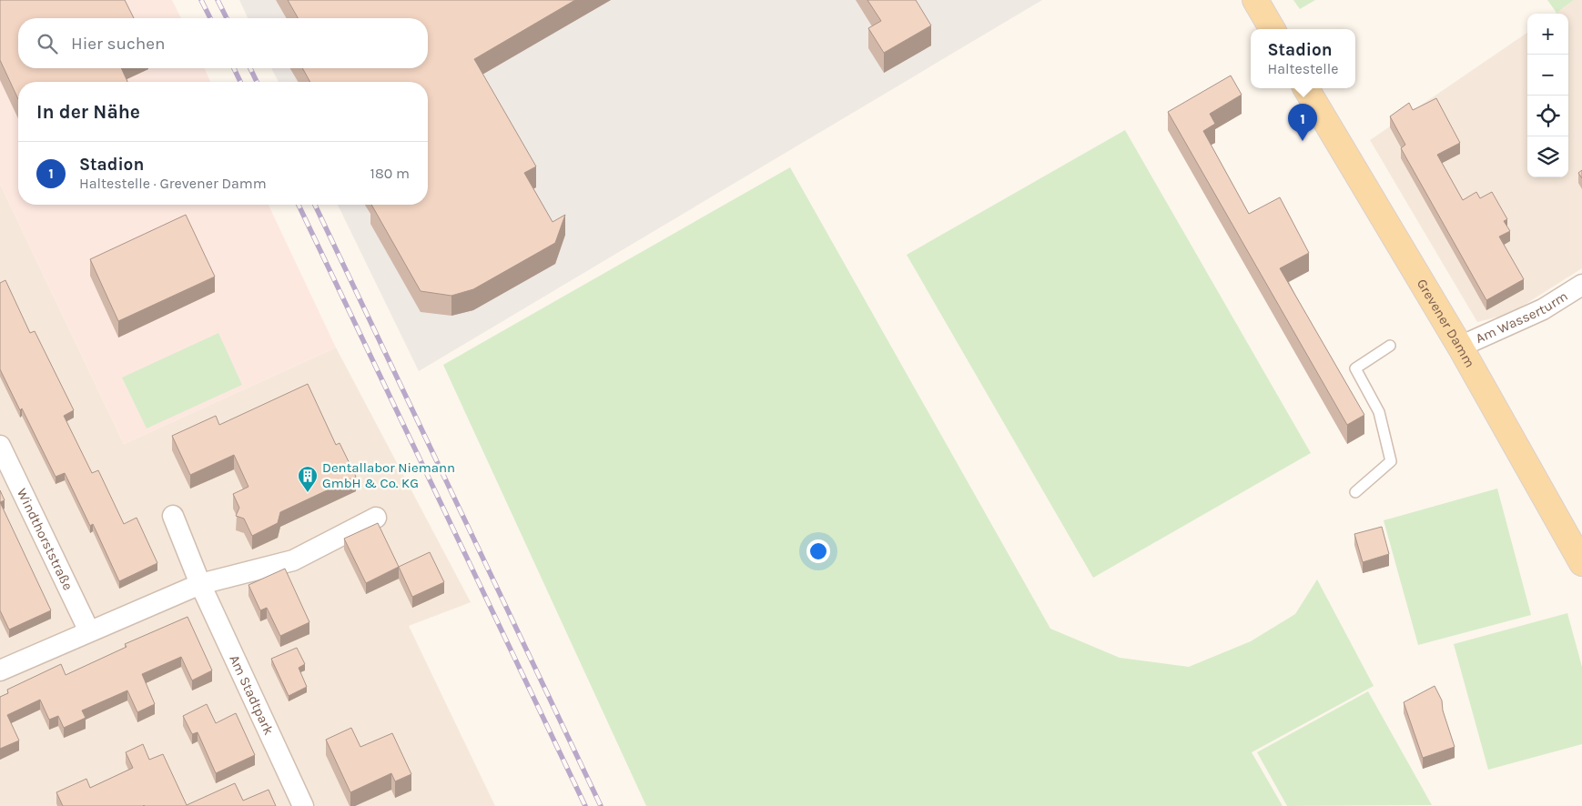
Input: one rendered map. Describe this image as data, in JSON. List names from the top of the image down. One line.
{"streets":{"main road":["Grevener Damm"],"street":["Am Wasserturm","Windthorststraße","Am Stadtpark"]},"crossings":[["Am Wasserturm","Grevener Damm"]],"places":{"building":["Dentallabor Niemann GmbH & Co. KG"]},"page":{"map_buttons":["+","−"],"search":"Hier suchen","popup":["Stadion","Haltestelle"],"heading":"In der Nähe","pins":"1","list":[{"mark":"1","name":"Stadion","note":"Haltestelle · Grevener Damm","value":"180 m"}]}}
